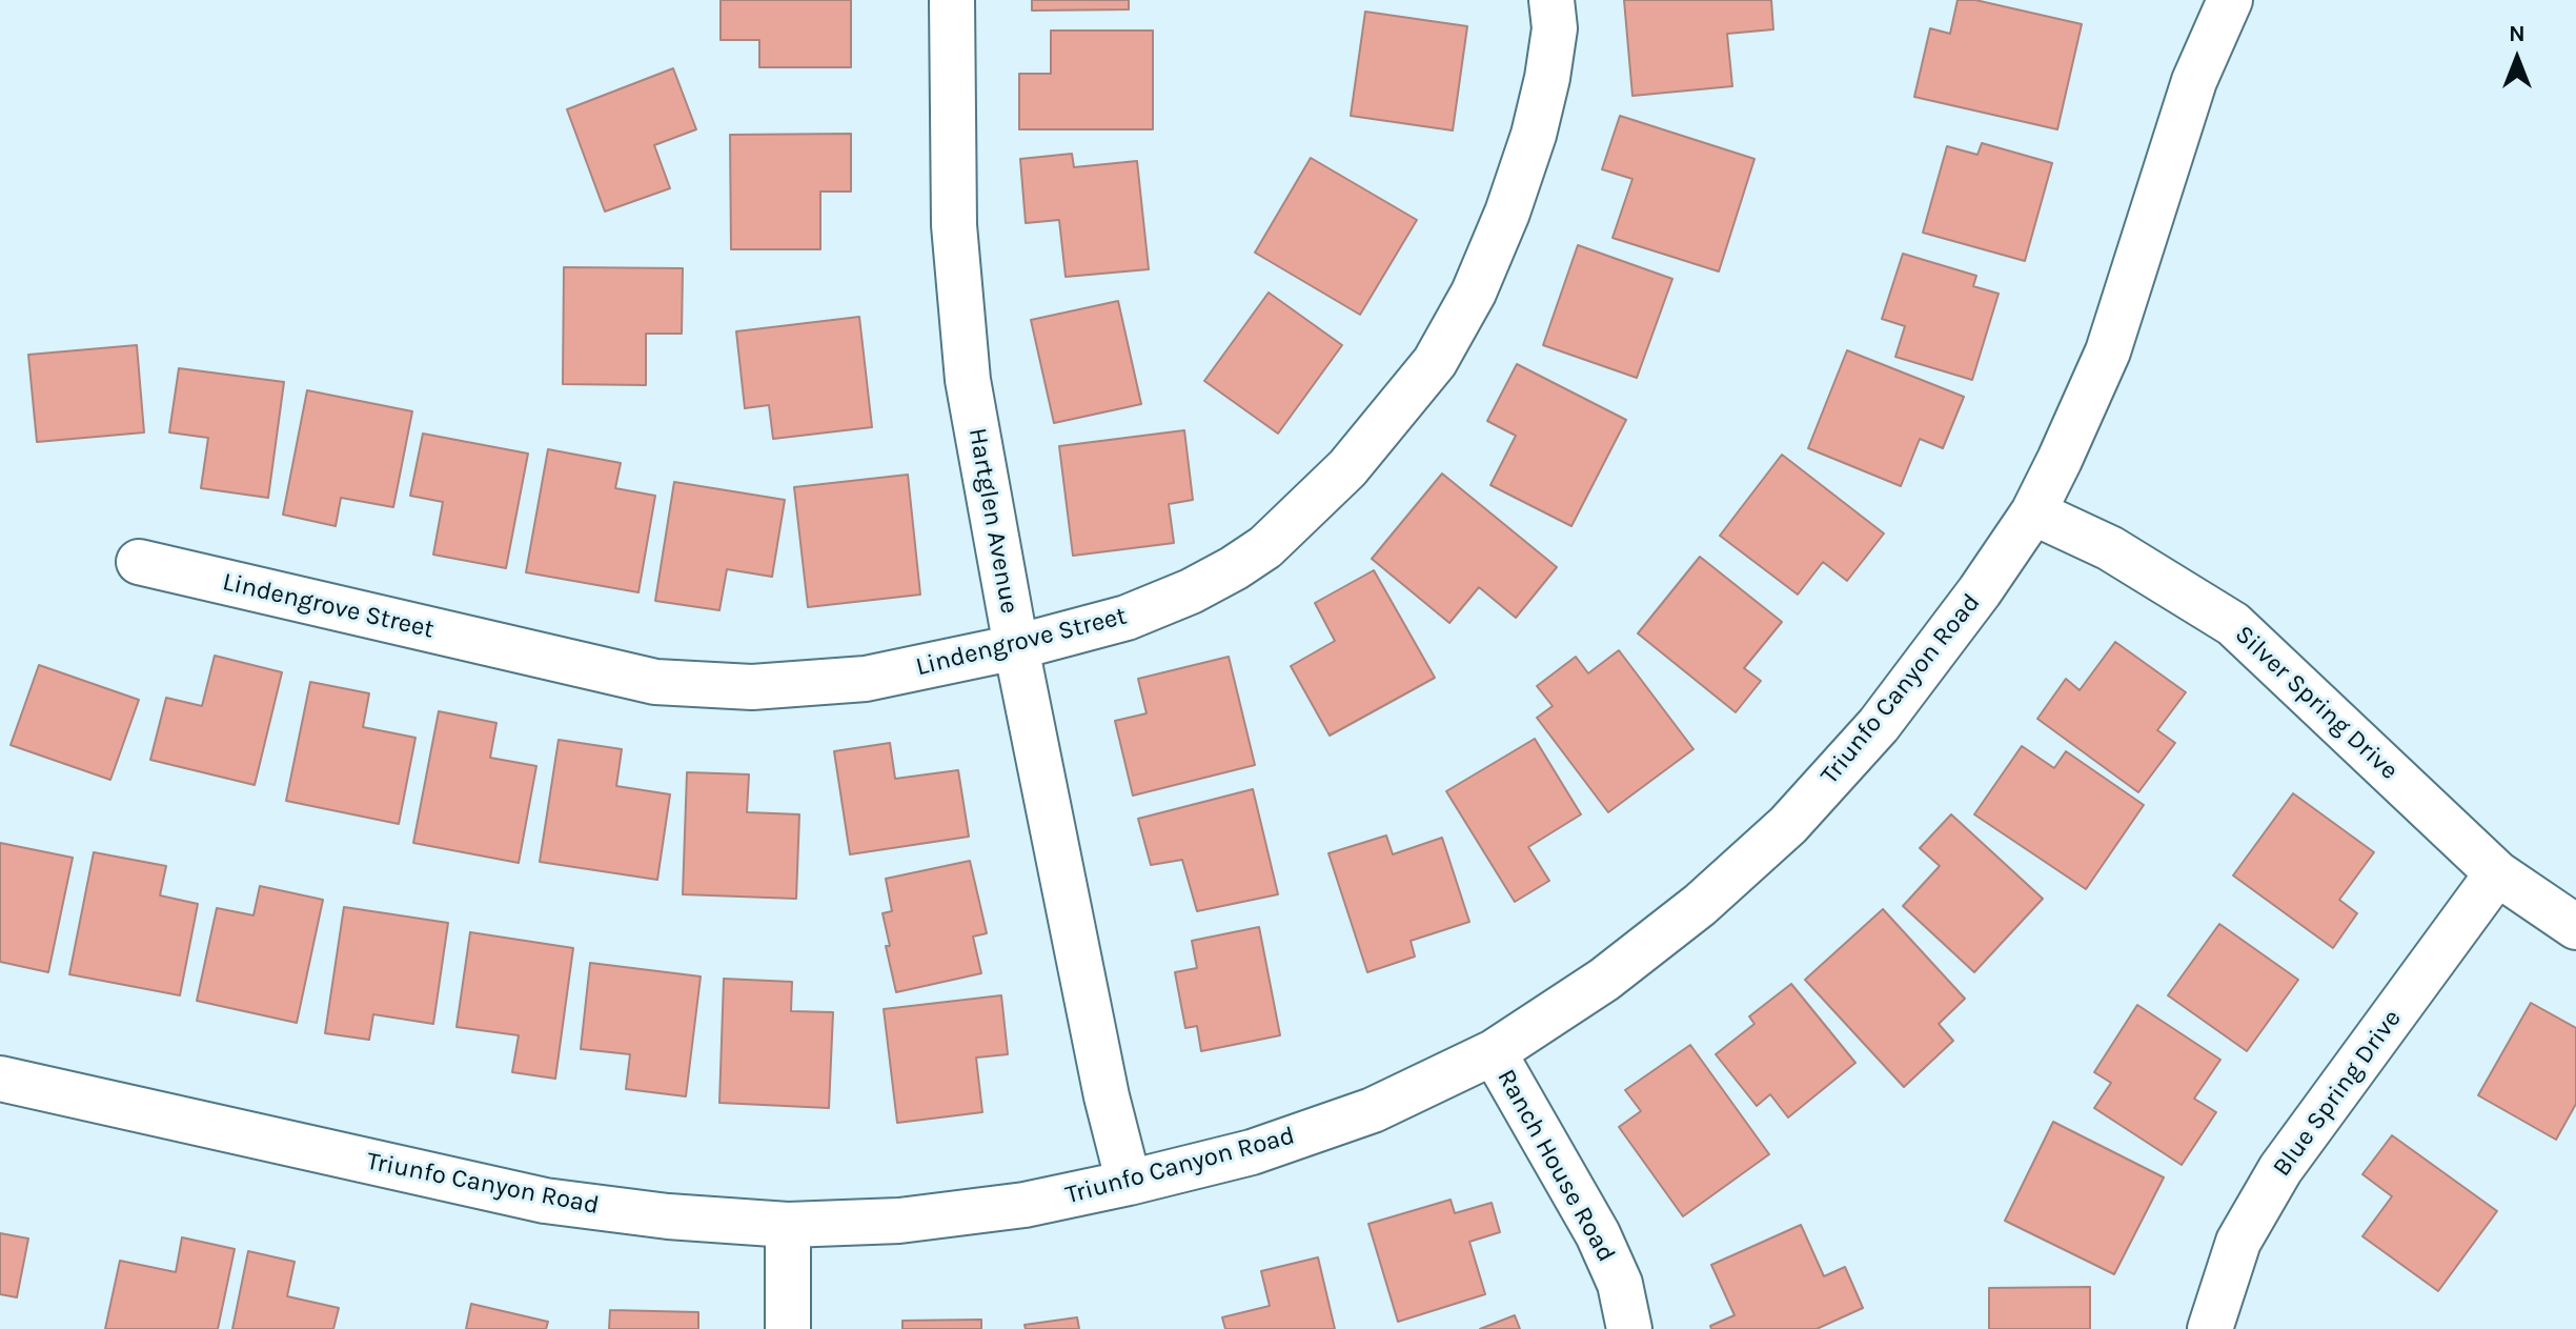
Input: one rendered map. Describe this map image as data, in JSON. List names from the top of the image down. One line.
{"streets":{"street":["Hartglen Avenue","Lindengrove Street","Triunfo Canyon Road","Silver Spring Drive","Blue Spring Drive","Ranch House Road"]},"crossings":[["Hartglen Avenue","Lindengrove Street"],["Hartglen Avenue","Triunfo Canyon Road"],["Triunfo Canyon Road","Silver Spring Drive"],["Triunfo Canyon Road","Ranch House Road"],["Silver Spring Drive","Blue Spring Drive"]],"north":"top"}
